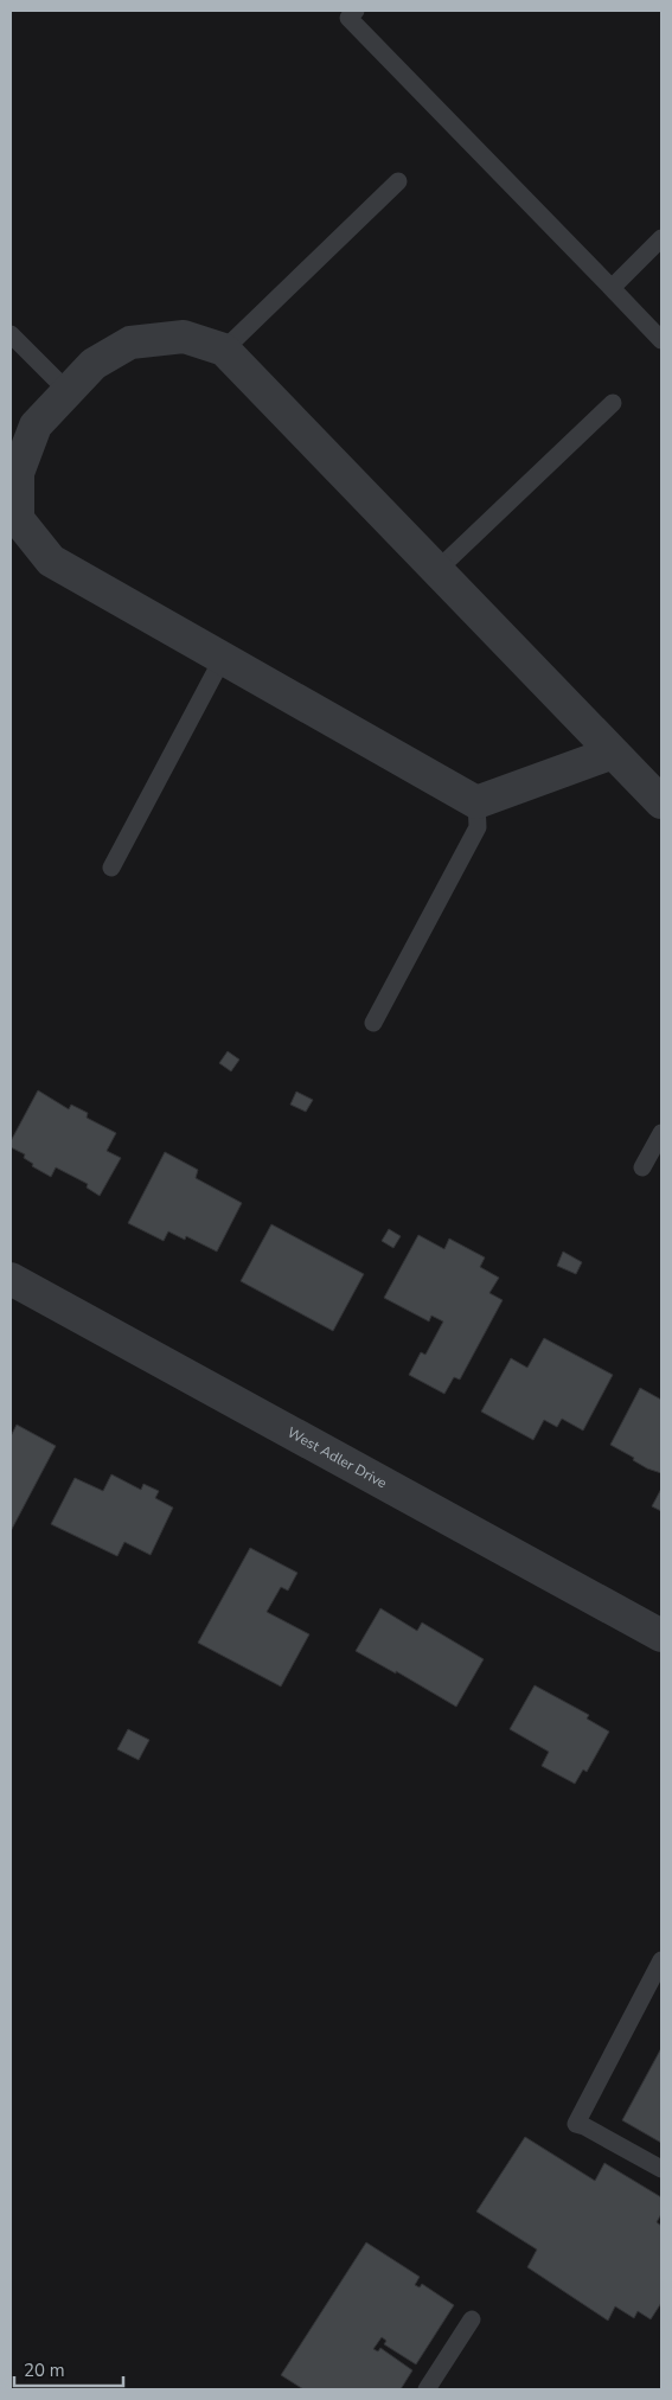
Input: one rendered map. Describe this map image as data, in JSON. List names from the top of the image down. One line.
{"streets":{"street":["West Adler Drive"]},"scale_bar":"20 m"}
